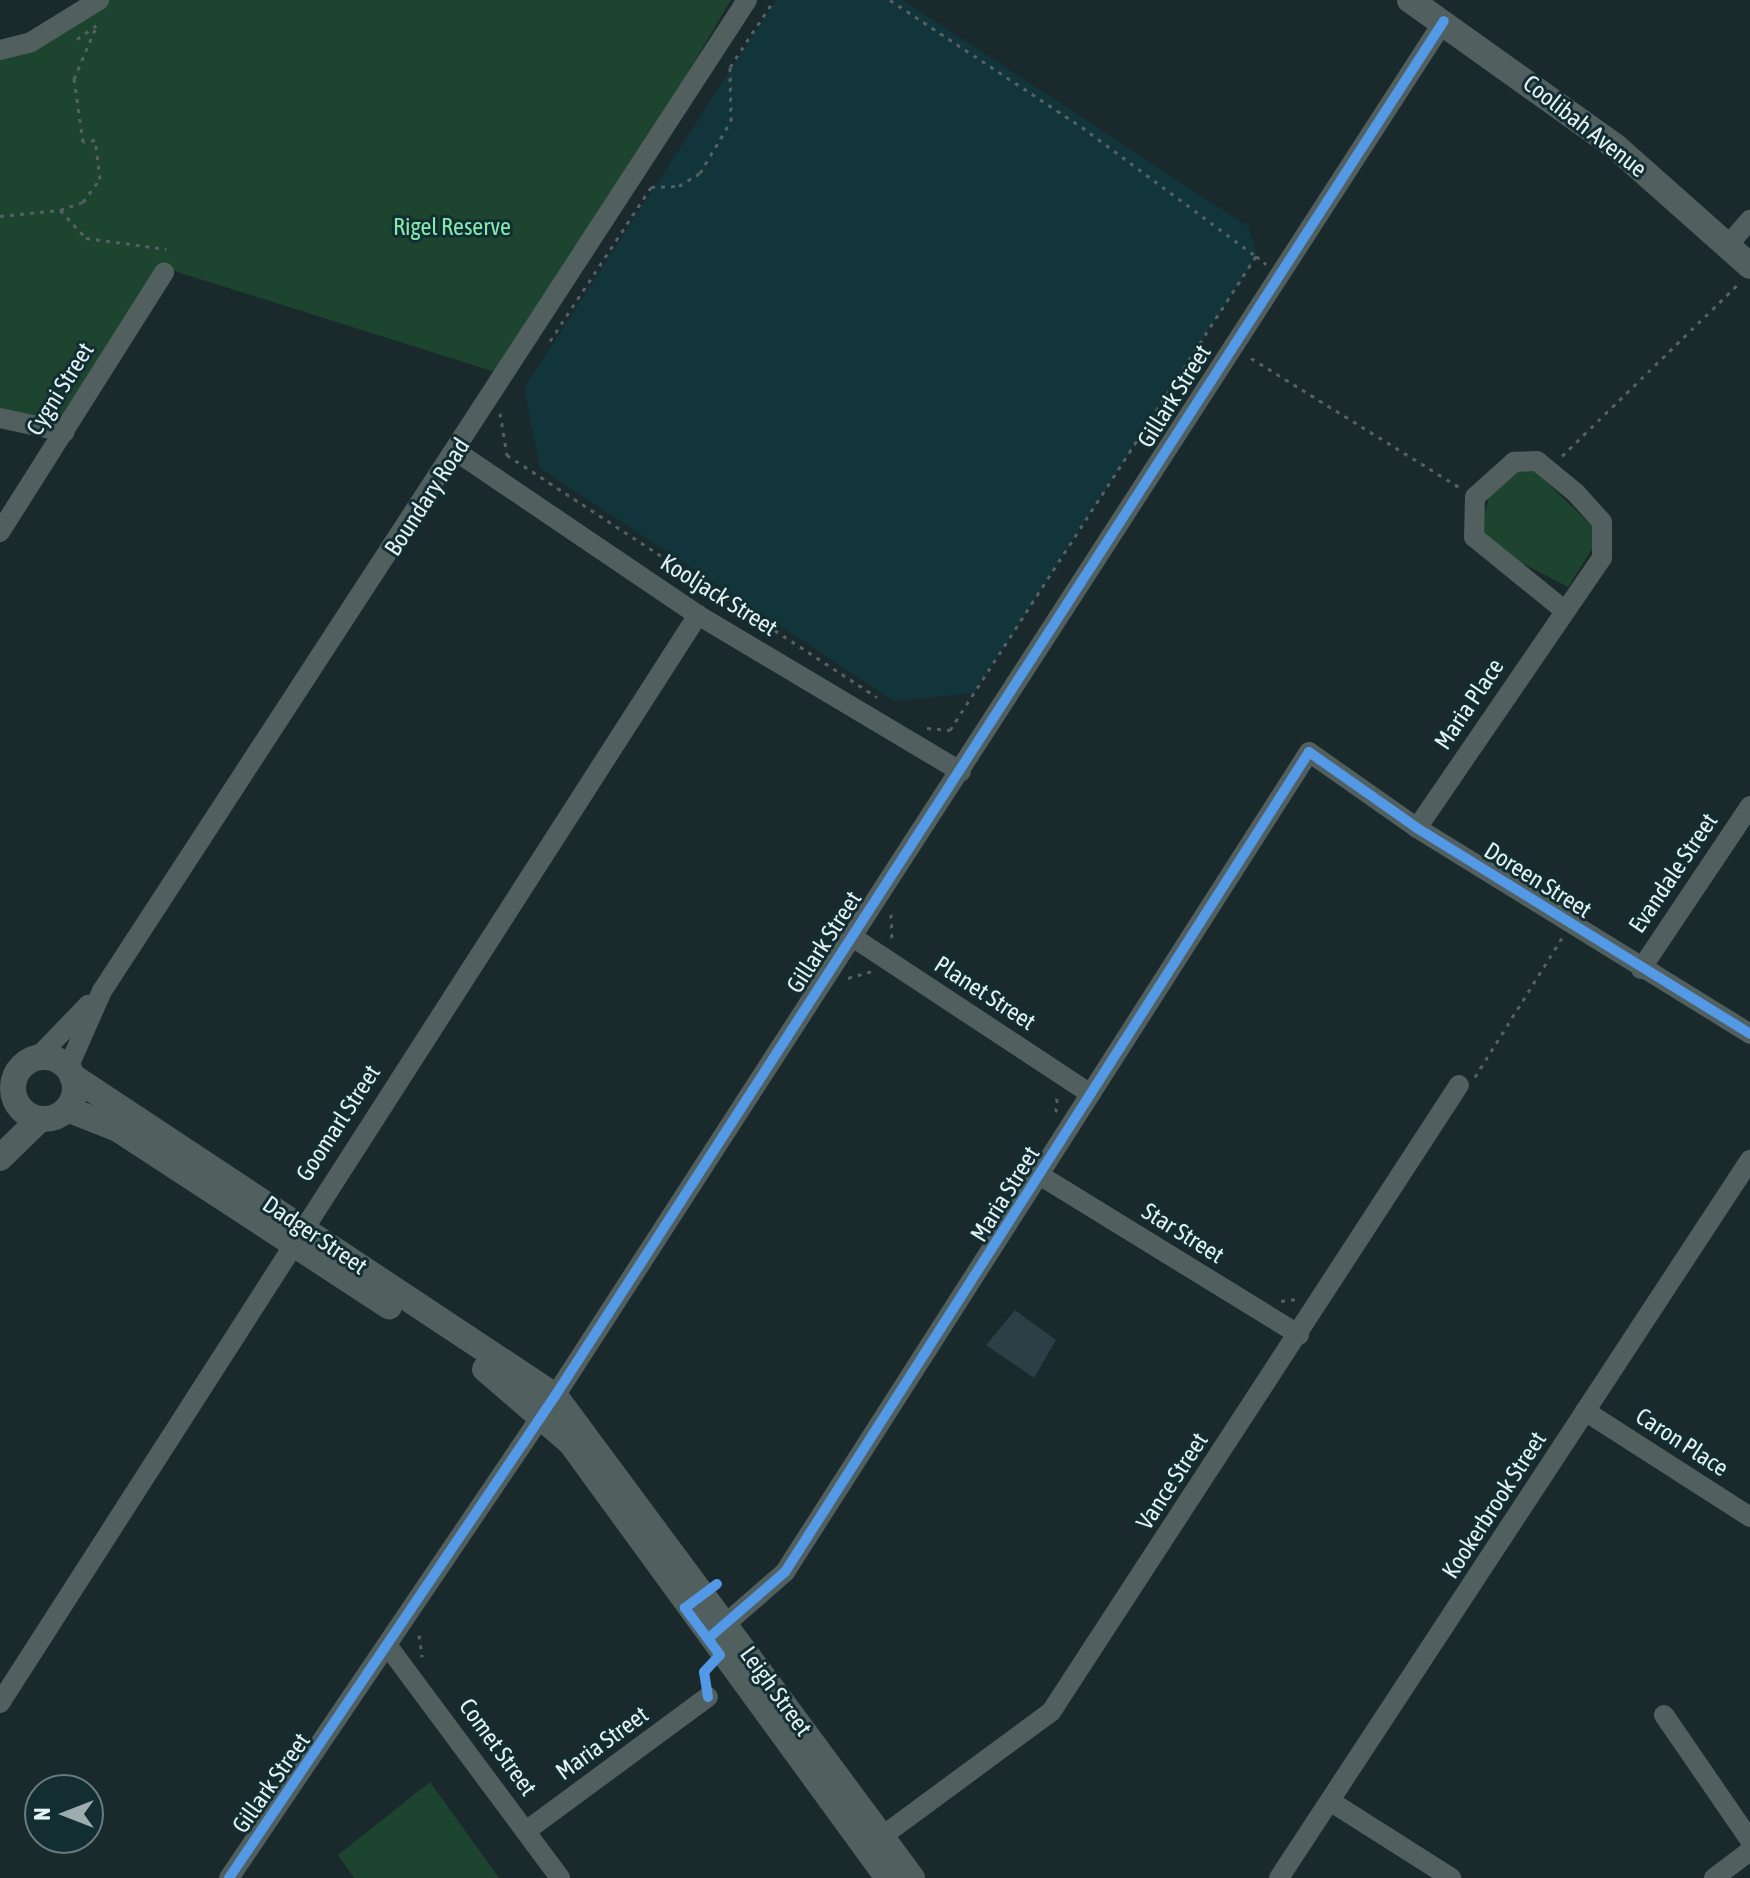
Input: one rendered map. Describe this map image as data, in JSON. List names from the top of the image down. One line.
{"streets":{"street":["Coolibah Avenue","Cygni Street","Gillark Street","Boundary Road","Kooljack Street","Maria Place","Evandale Street","Doreen Street","Planet Street","Goomarl Street","Maria Street","Star Street","Dadger Street","Caron Place","Vance Street","Kookerbrook Street","Leigh Street","Comet Street"]},"crossings":[["Coolibah Avenue","Gillark Street"],["Gillark Street","Kooljack Street"],["Gillark Street","Planet Street"],["Gillark Street","Dadger Street"],["Gillark Street","Leigh Street"],["Gillark Street","Comet Street"],["Boundary Road","Kooljack Street"],["Boundary Road","Dadger Street"],["Kooljack Street","Goomarl Street"],["Maria Place","Doreen Street"],["Evandale Street","Doreen Street"],["Doreen Street","Maria Street"],["Planet Street","Maria Street"],["Goomarl Street","Dadger Street"],["Maria Street","Star Street"],["Maria Street","Leigh Street"],["Maria Street","Comet Street"],["Star Street","Vance Street"],["Dadger Street","Leigh Street"],["Caron Place","Kookerbrook Street"],["Vance Street","Leigh Street"]],"parks":["Rigel Reserve"],"north":"left"}
